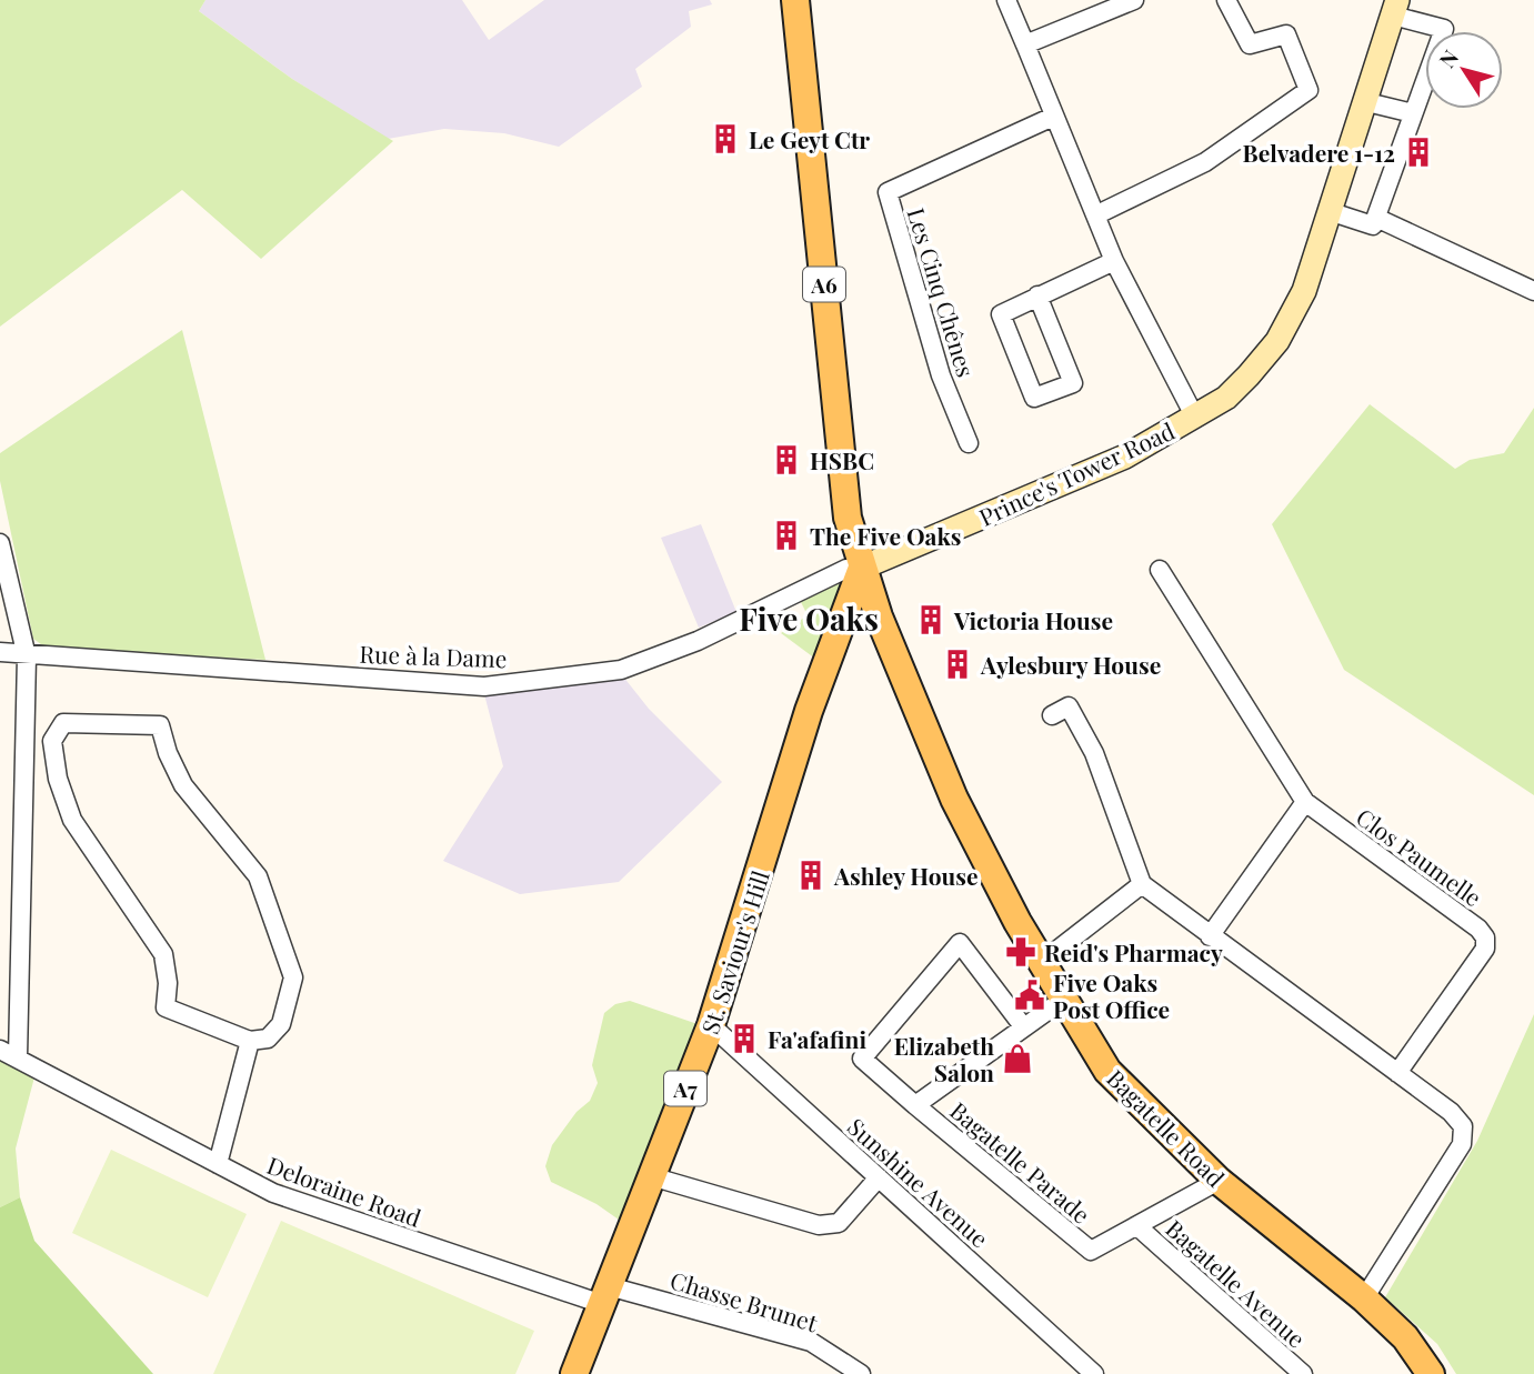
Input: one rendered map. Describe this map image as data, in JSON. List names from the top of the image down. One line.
{"streets":{"main road":["A6","Prince's Tower Road","St. Saviour's Hill","A7","Bagatelle Road"],"street":["Les Cinq Chênes","Rue à la Dame","Clos Paumelle","Bagatelle Parade","Sunshine Avenue","Deloraine Road","Bagatelle Avenue","Chasse Brunet"]},"crossings":[["A6","Prince's Tower Road"],["A6","Rue à la Dame"],["A6","St. Saviour's Hill"],["A6","Bagatelle Road"],["Prince's Tower Road","Rue à la Dame"],["Prince's Tower Road","St. Saviour's Hill"],["Prince's Tower Road","Bagatelle Road"],["Rue à la Dame","St. Saviour's Hill"],["Rue à la Dame","Bagatelle Road"],["St. Saviour's Hill","Bagatelle Road"],["St. Saviour's Hill","Sunshine Avenue"],["St. Saviour's Hill","Deloraine Road"],["St. Saviour's Hill","Chasse Brunet"],["Bagatelle Road","Bagatelle Parade"],["Bagatelle Parade","Bagatelle Avenue"],["Deloraine Road","Chasse Brunet"]],"districts":["Five Oaks"],"places":{"building":["Le Geyt Ctr","Belvadere 1-12","HSBC","The Five Oaks","Victoria House","Aylesbury House","Ashley House","Fa'afafini"],"pharmacy":["Reid's Pharmacy"],"public building":["Five Oaks Post Office"],"shop":["Elizabeth Salon"]},"north":"top left"}
